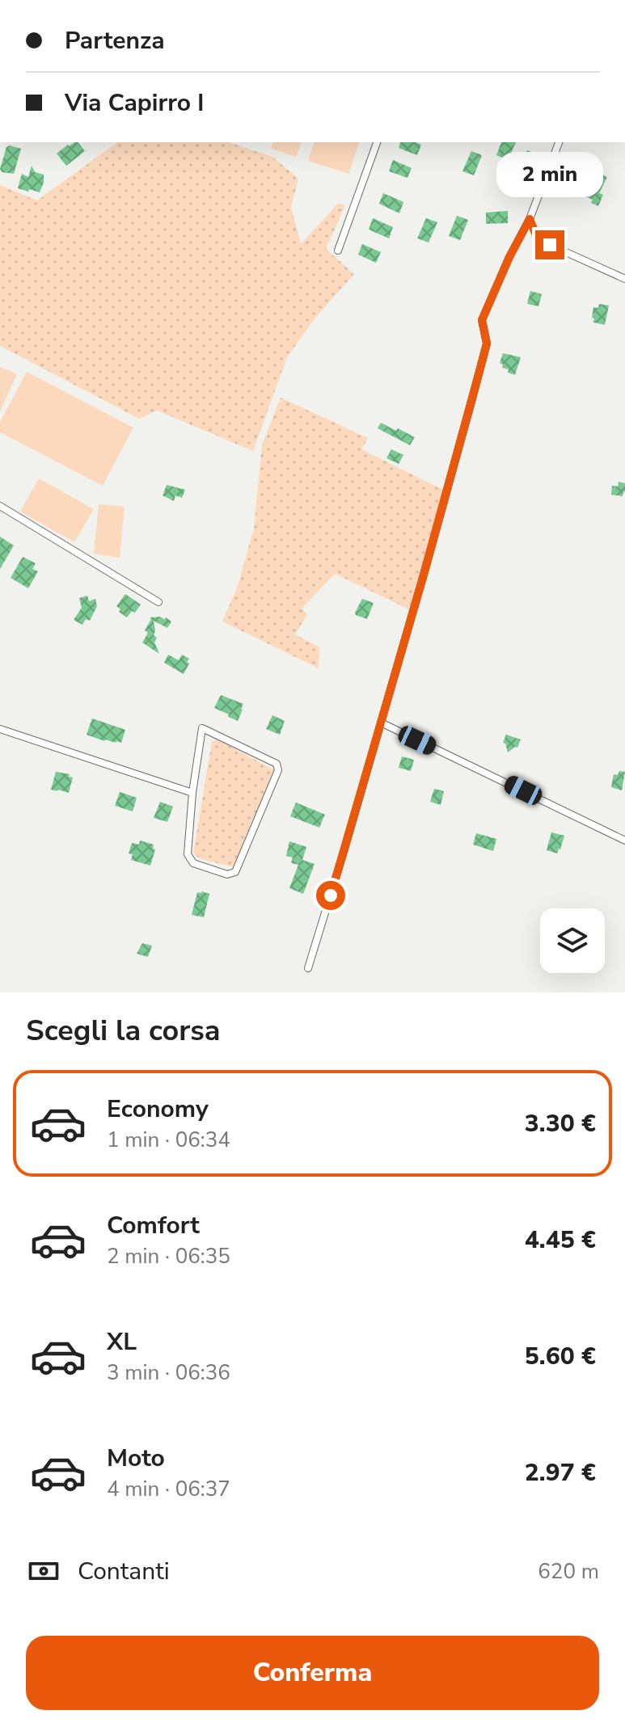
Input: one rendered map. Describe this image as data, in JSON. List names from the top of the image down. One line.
{"page":{"banner":["Partenza","Via Capirro I"],"bubble":"2 min","heading":"Scegli la corsa","list":[{"name":"Economy","note":"1 min · 06:34","value":"3.30 €"},{"name":"Comfort","note":"2 min · 06:35","value":"4.45 €"},{"name":"XL","note":"3 min · 06:36","value":"5.60 €"},{"name":"Moto","note":"4 min · 06:37","value":"2.97 €"}],"pay":["Contanti","620 m"],"buttons":"Conferma"}}
